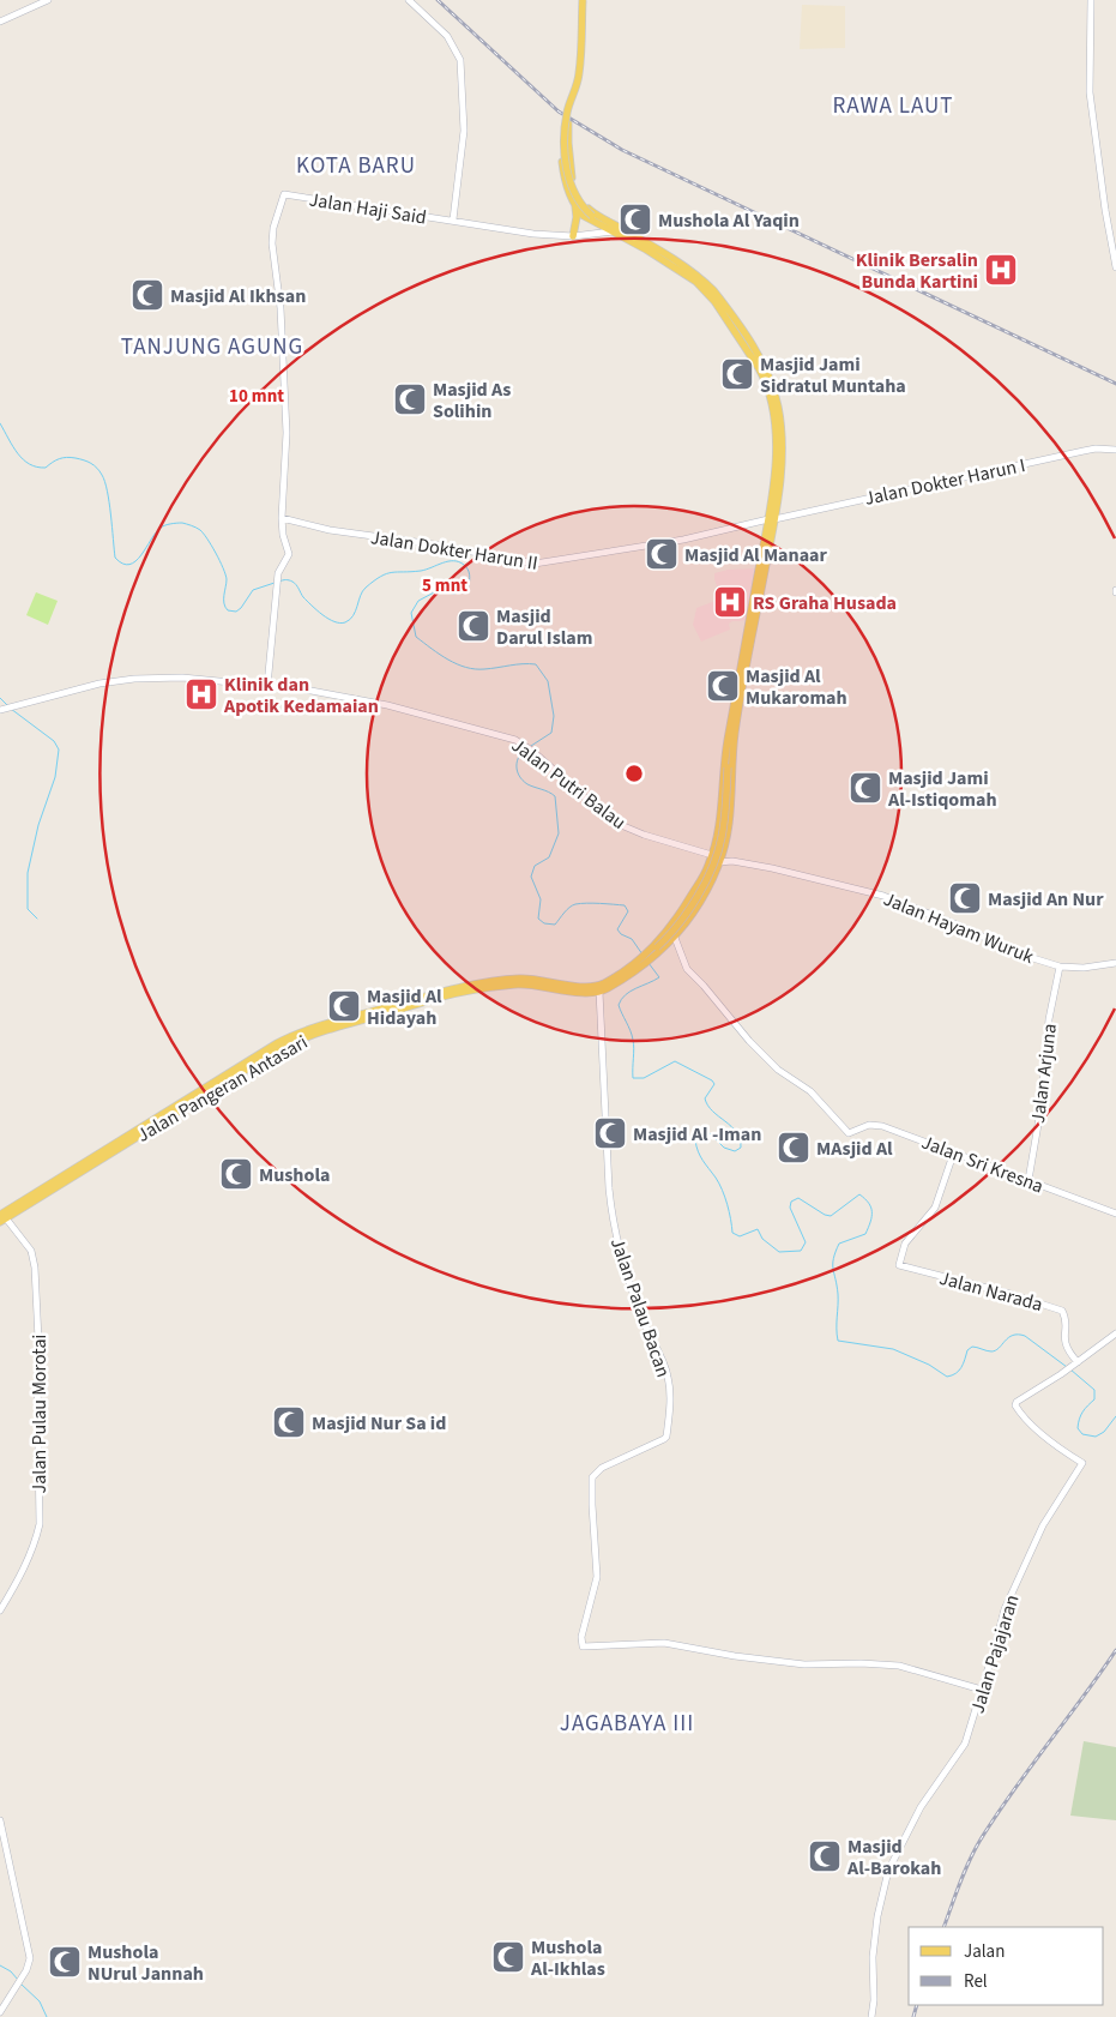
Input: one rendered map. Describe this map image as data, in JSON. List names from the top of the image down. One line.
{"streets":{"main road":["Jalan Pangeran Antasari"],"street":["Jalan Haji Said","Jalan Dokter Harun I","Jalan Dokter Harun II","Jalan Putri Balau","Jalan Hayam Wuruk","Jalan Arjuna","Jalan Sri Kresna","Jalan Narada","Jalan Palau Bacan","Jalan Pulau Morotai","Jalan Pajajaran"]},"crossings":[["Jalan Haji Said","Jalan Dokter Harun II"],["Jalan Dokter Harun I","Jalan Dokter Harun II"],["Jalan Putri Balau","Jalan Pangeran Antasari"],["Jalan Hayam Wuruk","Jalan Arjuna"],["Jalan Hayam Wuruk","Jalan Pangeran Antasari"],["Jalan Arjuna","Jalan Sri Kresna"],["Jalan Pangeran Antasari","Jalan Sri Kresna"],["Jalan Pangeran Antasari","Jalan Palau Bacan"],["Jalan Pangeran Antasari","Jalan Pulau Morotai"],["Jalan Sri Kresna","Jalan Narada"],["Jalan Narada","Jalan Pajajaran"],["Jalan Palau Bacan","Jalan Pajajaran"]],"districts":["RAWA LAUT","KOTA BARU","TANJUNG AGUNG","JAGABAYA III"],"places":{"mosque":["Mushola Al Yaqin","Masjid Al Ikhsan","Masjid Jami Sidratul Muntaha","Masjid As Solihin","Masjid Al Manaar","Masjid Darul Islam","Masjid Al Mukaromah","Masjid Jami Al-Istiqomah","Masjid An Nur","Masjid Al Hidayah","Masjid Al -Iman","MAsjid Al","Mushola","Masjid Nur Sa id","Masjid Al-Barokah","Mushola Al-Ikhlas","Mushola NUrul Jannah"],"hospital":["Klinik Bersalin Bunda Kartini","RS Graha Husada","Klinik dan Apotik Kedamaian"]},"legend":["Jalan","Rel"],"rings":["10 mnt","5 mnt"]}
